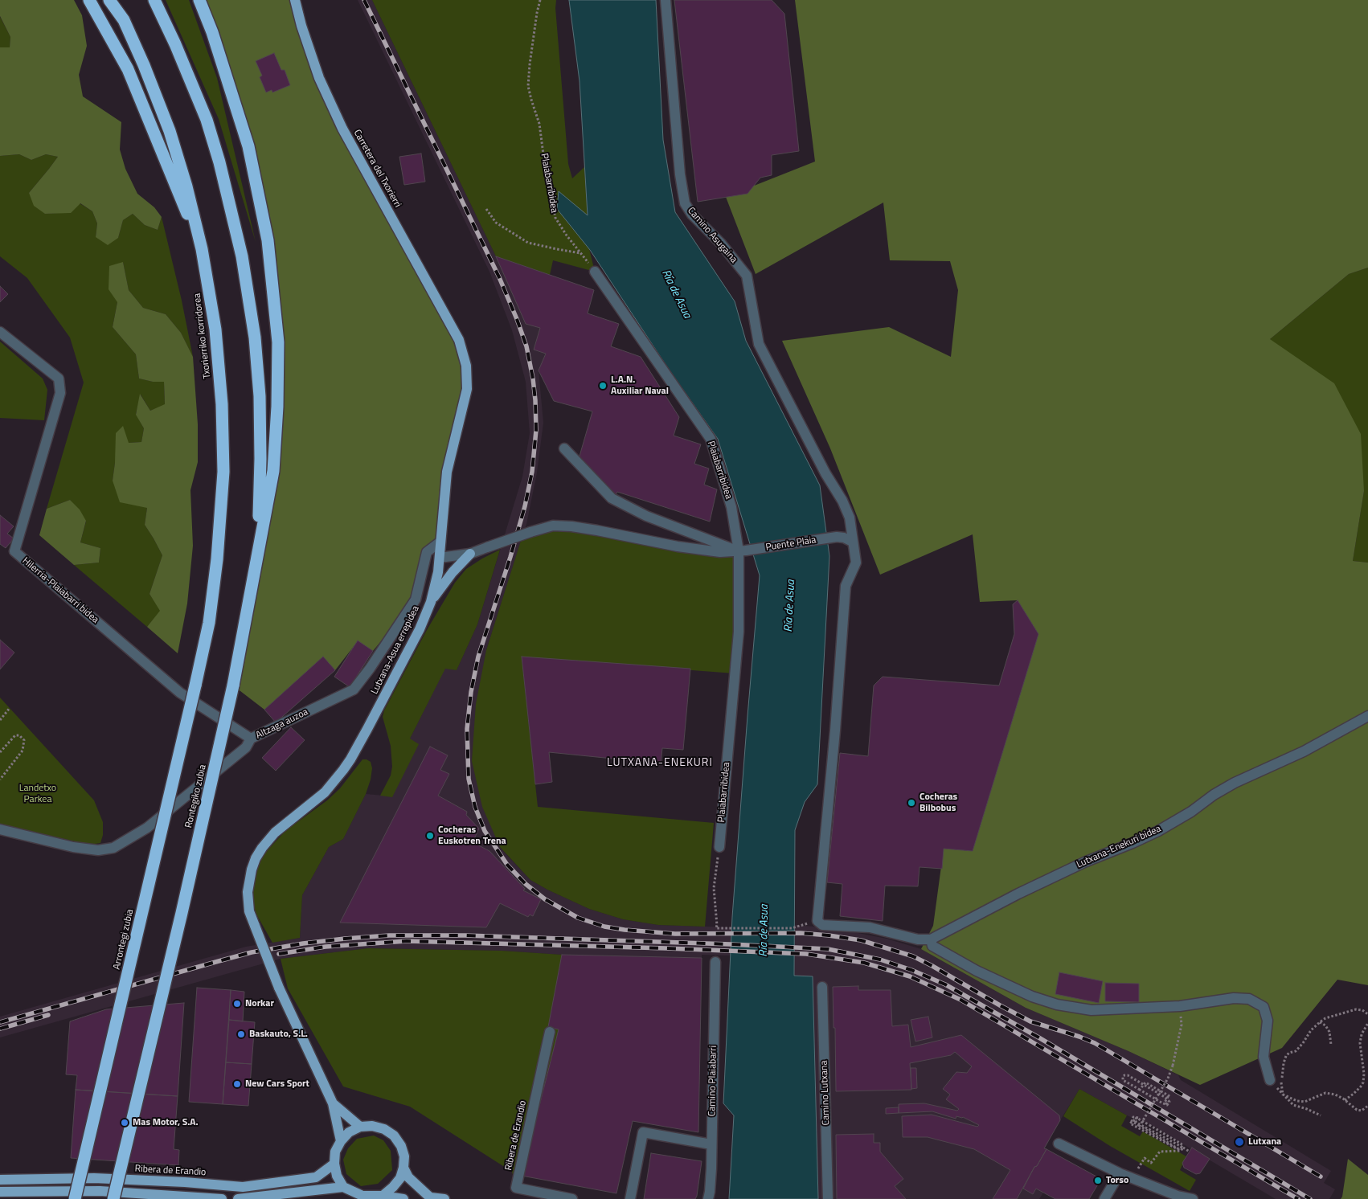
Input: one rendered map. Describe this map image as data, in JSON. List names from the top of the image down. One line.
{"streets":{"highway":["Txorierriko korridorea","Rontegiko zubia","Arrontegi zubia"],"main road":["Carretera del Txorierri","Lutxana-Asua errepidea","Ribera de Erandio"],"street":["Plaiabarribidea","Camino Asugaina","Puente Plaia","Hilerria-Plaiabarri bidea","Altzaga auzoa","Lutxana-Enekuri bidea","Camino Plaiabarri","Camino Lutxana"]},"crossings":[["Carretera del Txorierri","Lutxana-Asua errepidea"],["Plaiabarribidea","Puente Plaia"],["Camino Asugaina","Puente Plaia"],["Camino Asugaina","Lutxana-Enekuri bidea"],["Txorierriko korridorea","Arrontegi zubia"],["Puente Plaia","Lutxana-Asua errepidea"],["Hilerria-Plaiabarri bidea","Altzaga auzoa"],["Lutxana-Asua errepidea","Altzaga auzoa"]],"districts":["LUTXANA-ENEKURI"],"water":["Ría de Asua"],"parks":["Landetxo Parkea"],"places":["L.A.N. Auxiliar Naval","Cocheras Bilbobus","Cocheras Euskotren Trena","Norkar","Baskauto, S.L.","New Cars Sport","Mas Motor, S.A.","Lutxana","Torso"]}
